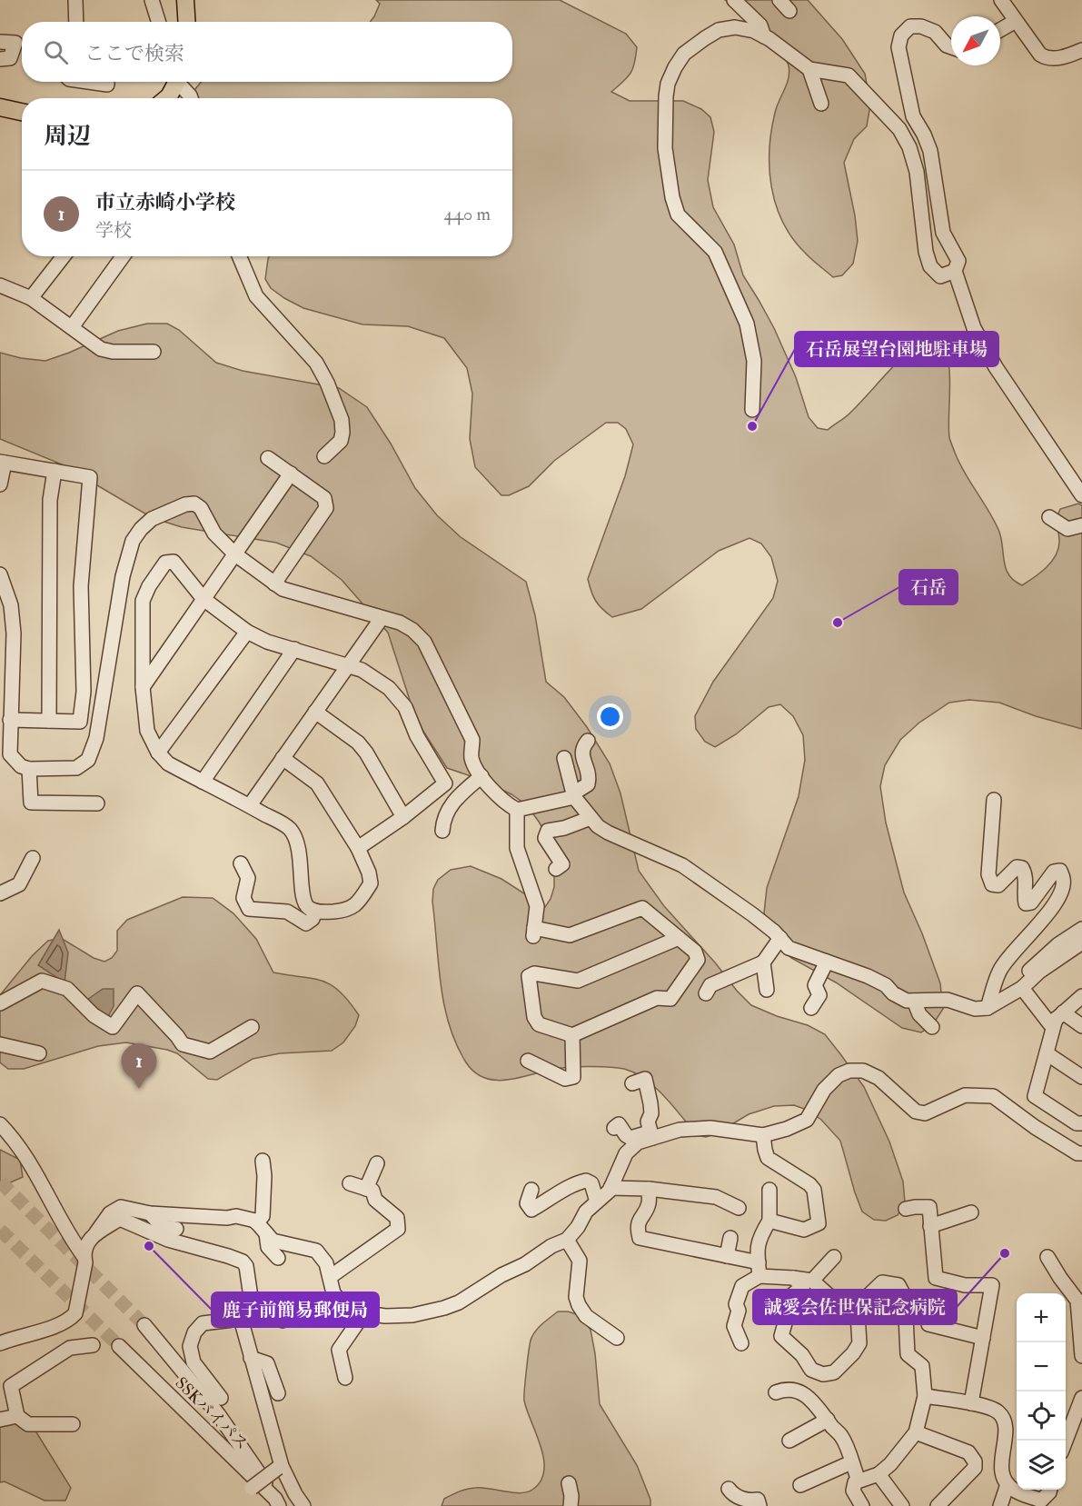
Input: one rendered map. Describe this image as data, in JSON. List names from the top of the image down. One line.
{"streets":{"street":["SSKバイパス"]},"places":["石岳展望台園地駐車場","石岳","鹿子前簡易郵便局","誠愛会佐世保記念病院"],"north":"bottom left","page":{"search":"ここで検索","heading":"周辺","list":[{"mark":"1","name":"市立赤崎小学校","note":"学校","value":"440 m"}],"pins":"1","map_buttons":["+","−"]}}
